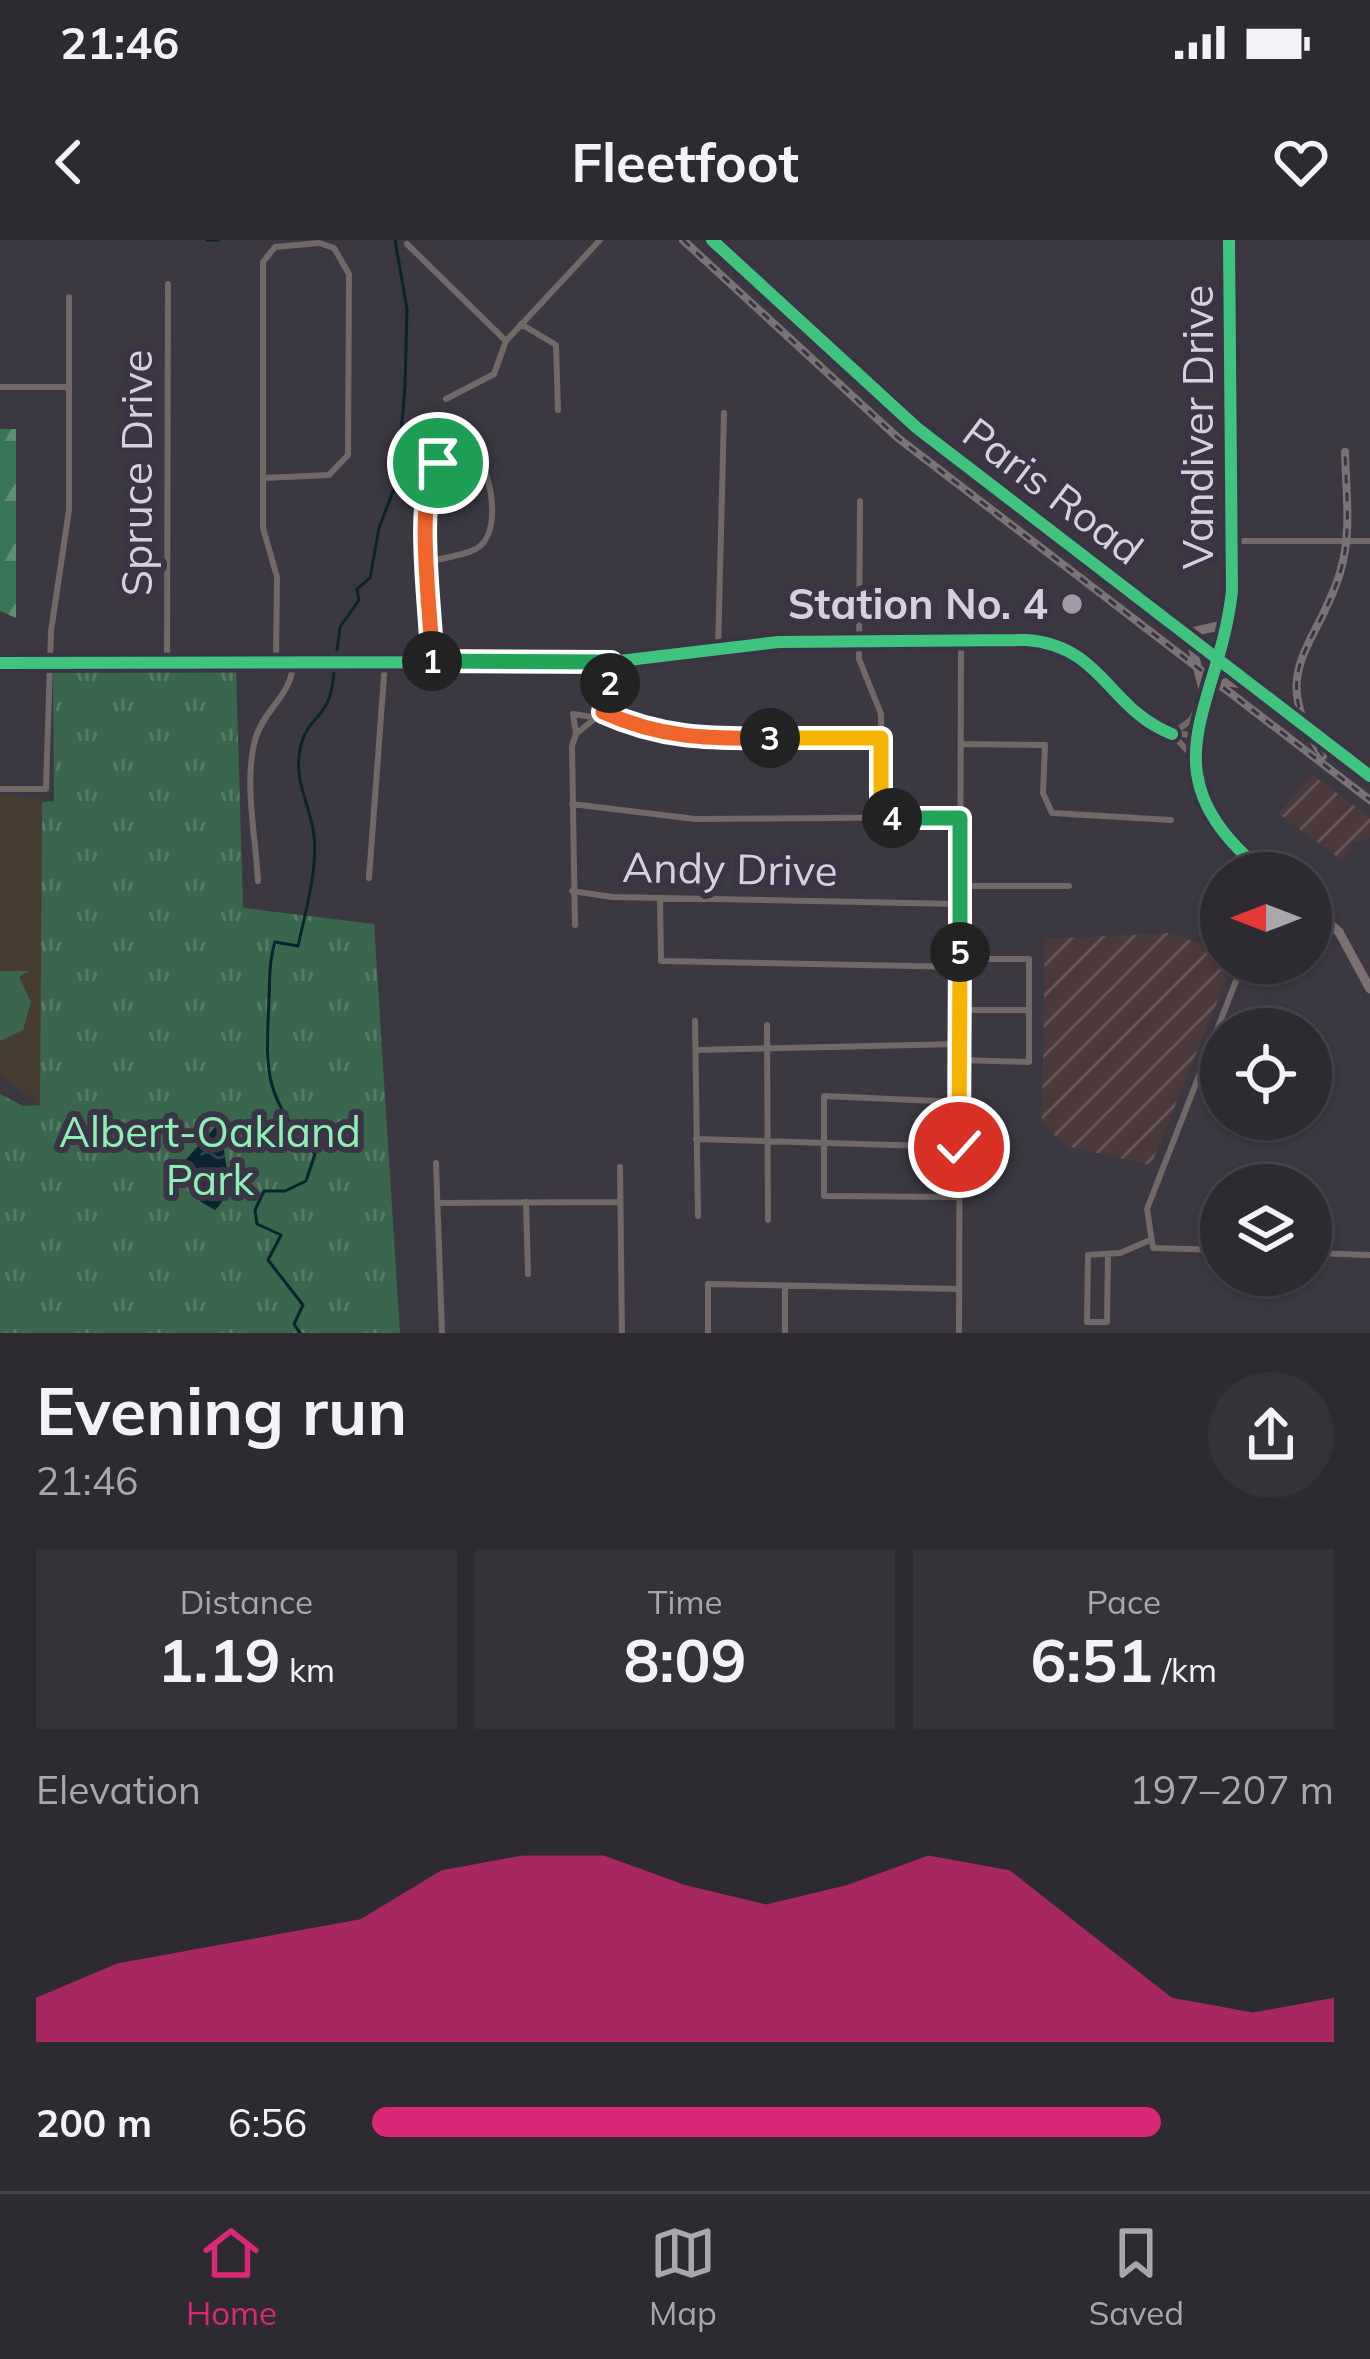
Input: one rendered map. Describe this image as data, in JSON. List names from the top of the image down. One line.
{"streets":{"main road":["Vandiver Drive","Paris Road"],"street":["Spruce Drive","Andy Drive"]},"crossings":[["Vandiver Drive","Paris Road"]],"parks":["Albert-Oakland Park"],"places":["Station No. 4"],"north":"left","page":{"status":"21:46","header":"Fleetfoot","pins":["1","2","3","4","5"],"heading":["Evening run","21:46"],"stats":[["Distance","1.19 km"],["Time","8:09"],["Pace","6:51 /km"]],"chart":["Elevation","197–207 m"],"list":[{"name":"200 m","note":"6:56"}],"tabs":["Home","Map","Saved"]}}
